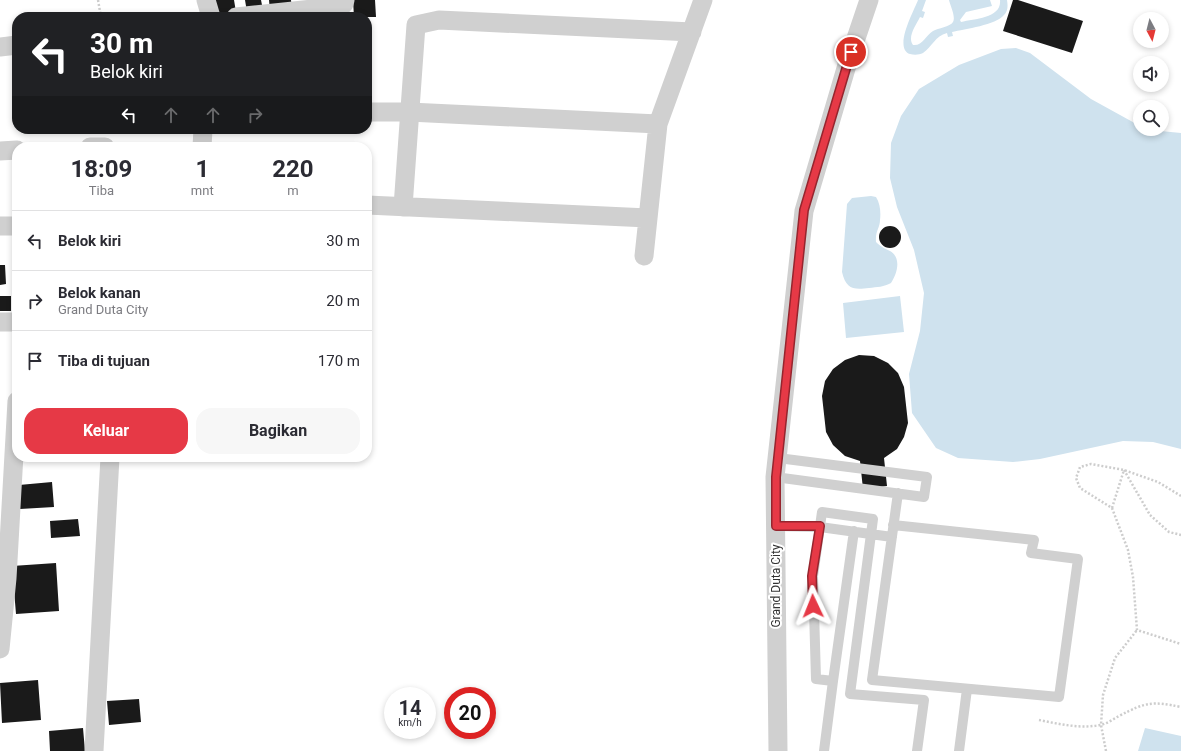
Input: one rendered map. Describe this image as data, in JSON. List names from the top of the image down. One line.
{"streets":{"street":["Grand Duta City"]},"north":"bottom","page":{"turn":["30 m","Belok kiri"],"eta":["18:09","Tiba","1","mnt","220","m"],"list":[{"name":"Belok kiri","value":"30 m"},{"name":"Belok kanan","note":"Grand Duta City","value":"20 m"},{"name":"Tiba di tujuan","value":"170 m"}],"buttons":["Keluar","Bagikan"],"speed":"14 km/h","limit":"20"}}
